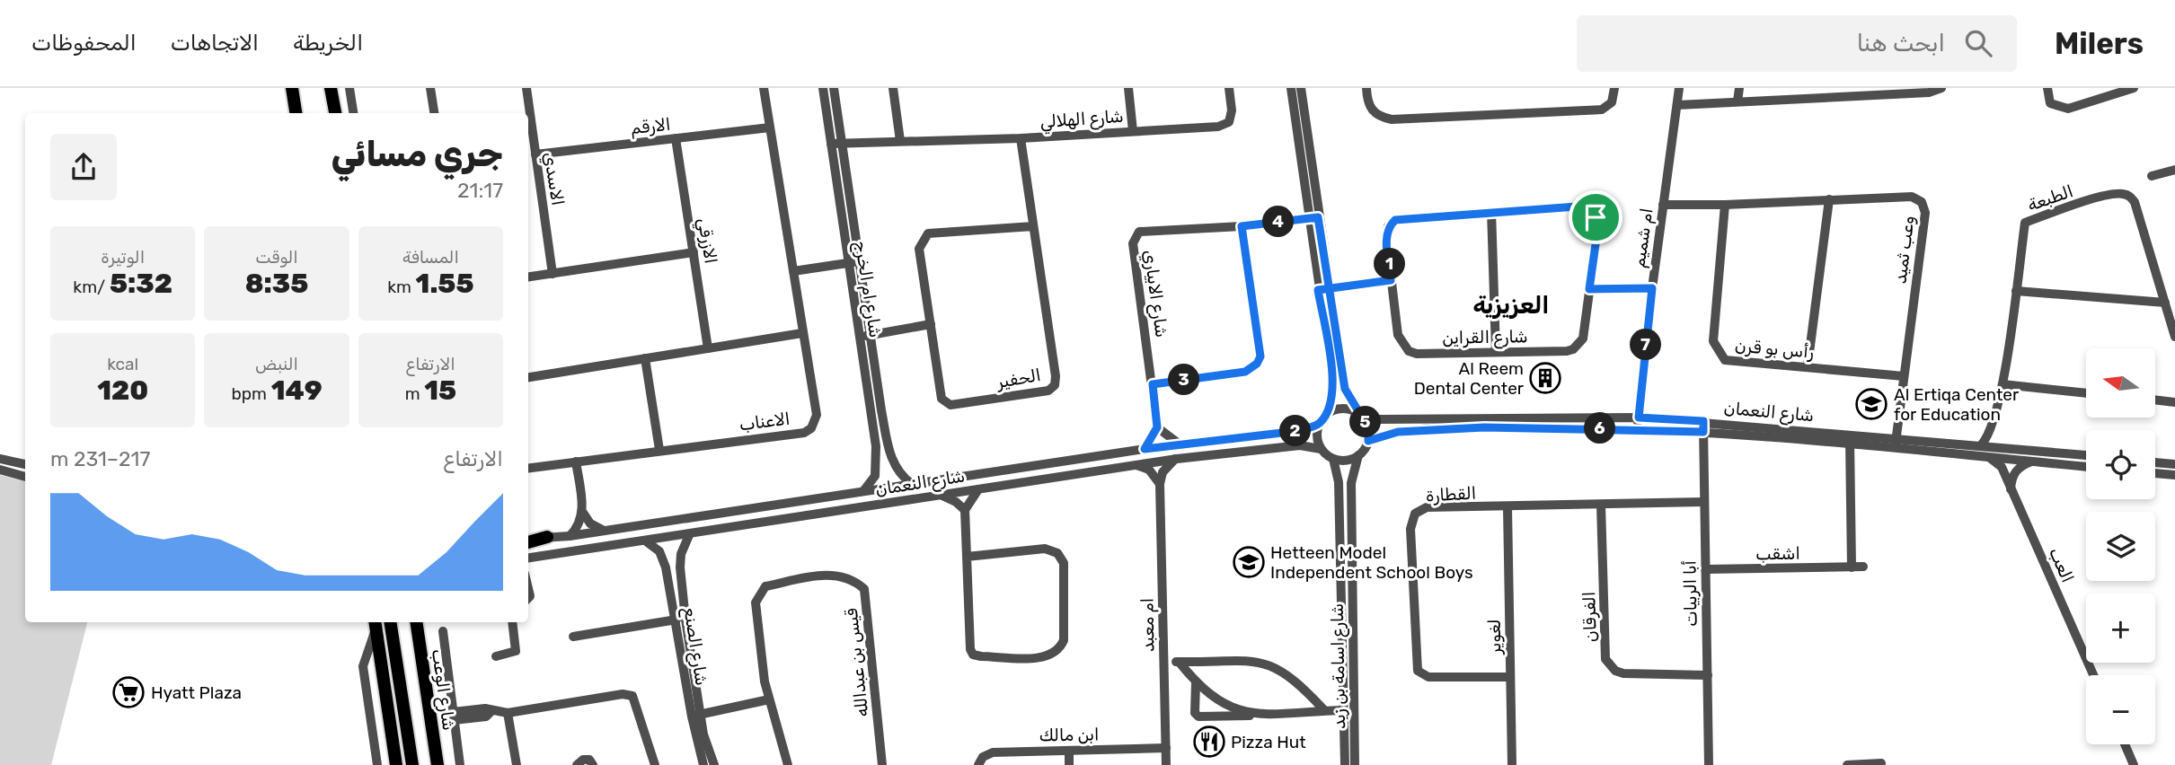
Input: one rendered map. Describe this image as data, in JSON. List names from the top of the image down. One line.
{"streets":{"main road":["شارع الوعب"],"street":["شارع الهلالي","الارقم","الاسدي","الطبعة","ام شميم","الازرقي","وعب ثميد","شارع ام الخرج","شارع الابياري","شارع القراين","رأس بو قرن","الحفير","شارع النعمان","الاعناب","القطارة","اشقب","العب","أبا الربيات","الفرقان","ام معبد","لغوير","شارع الصنع","قيس بن عبدالله","شارع اسامة بن زيد","ابن مالك"]},"crossings":[["شارع الهلالي","شارع ام الخرج"],["شارع الهلالي","الحفير"],["الارقم","الاسدي"],["الارقم","الازرقي"],["الارقم","الاعناب"],["الطبعة","شارع النعمان"],["ام شميم","وعب ثميد"],["ام شميم","شارع النعمان"],["وعب ثميد","رأس بو قرن"],["وعب ثميد","شارع النعمان"],["شارع ام الخرج","شارع النعمان"],["شارع النعمان","العب"],["شارع النعمان","أبا الربيات"],["شارع النعمان","شارع الصنع"],["شارع النعمان","شارع اسامة بن زيد"],["القطارة","أبا الربيات"],["القطارة","الفرقان"],["القطارة","لغوير"],["اشقب","أبا الربيات"],["أبا الربيات","الفرقان"],["ام معبد","ابن مالك"]],"districts":["العزيزية"],"places":{"building":["Al Reem Dental Center"],"school or university":["Al Ertiqa Center for Education","Hetteen Model Independent School Boys"],"supermarket":["Hyatt Plaza"],"restaurant":["Pizza Hut"]},"north":"left","page":{"header":"Milers","search":"ابحث هنا","nav":["الخريطة","الاتجاهات","المحفوظات"],"heading":["جري مسائي","21:17"],"pins":["4","1","7","3","5","6","2"],"stats":[["المسافة","1.55 km"],["الوقت","8:35"],["الوتيرة","5:32 /km"],["الارتفاع","15 m"],["النبض","149 bpm"],["kcal","120"]],"map_buttons":["+","−"],"chart":["الارتفاع","217–231 m"]}}
